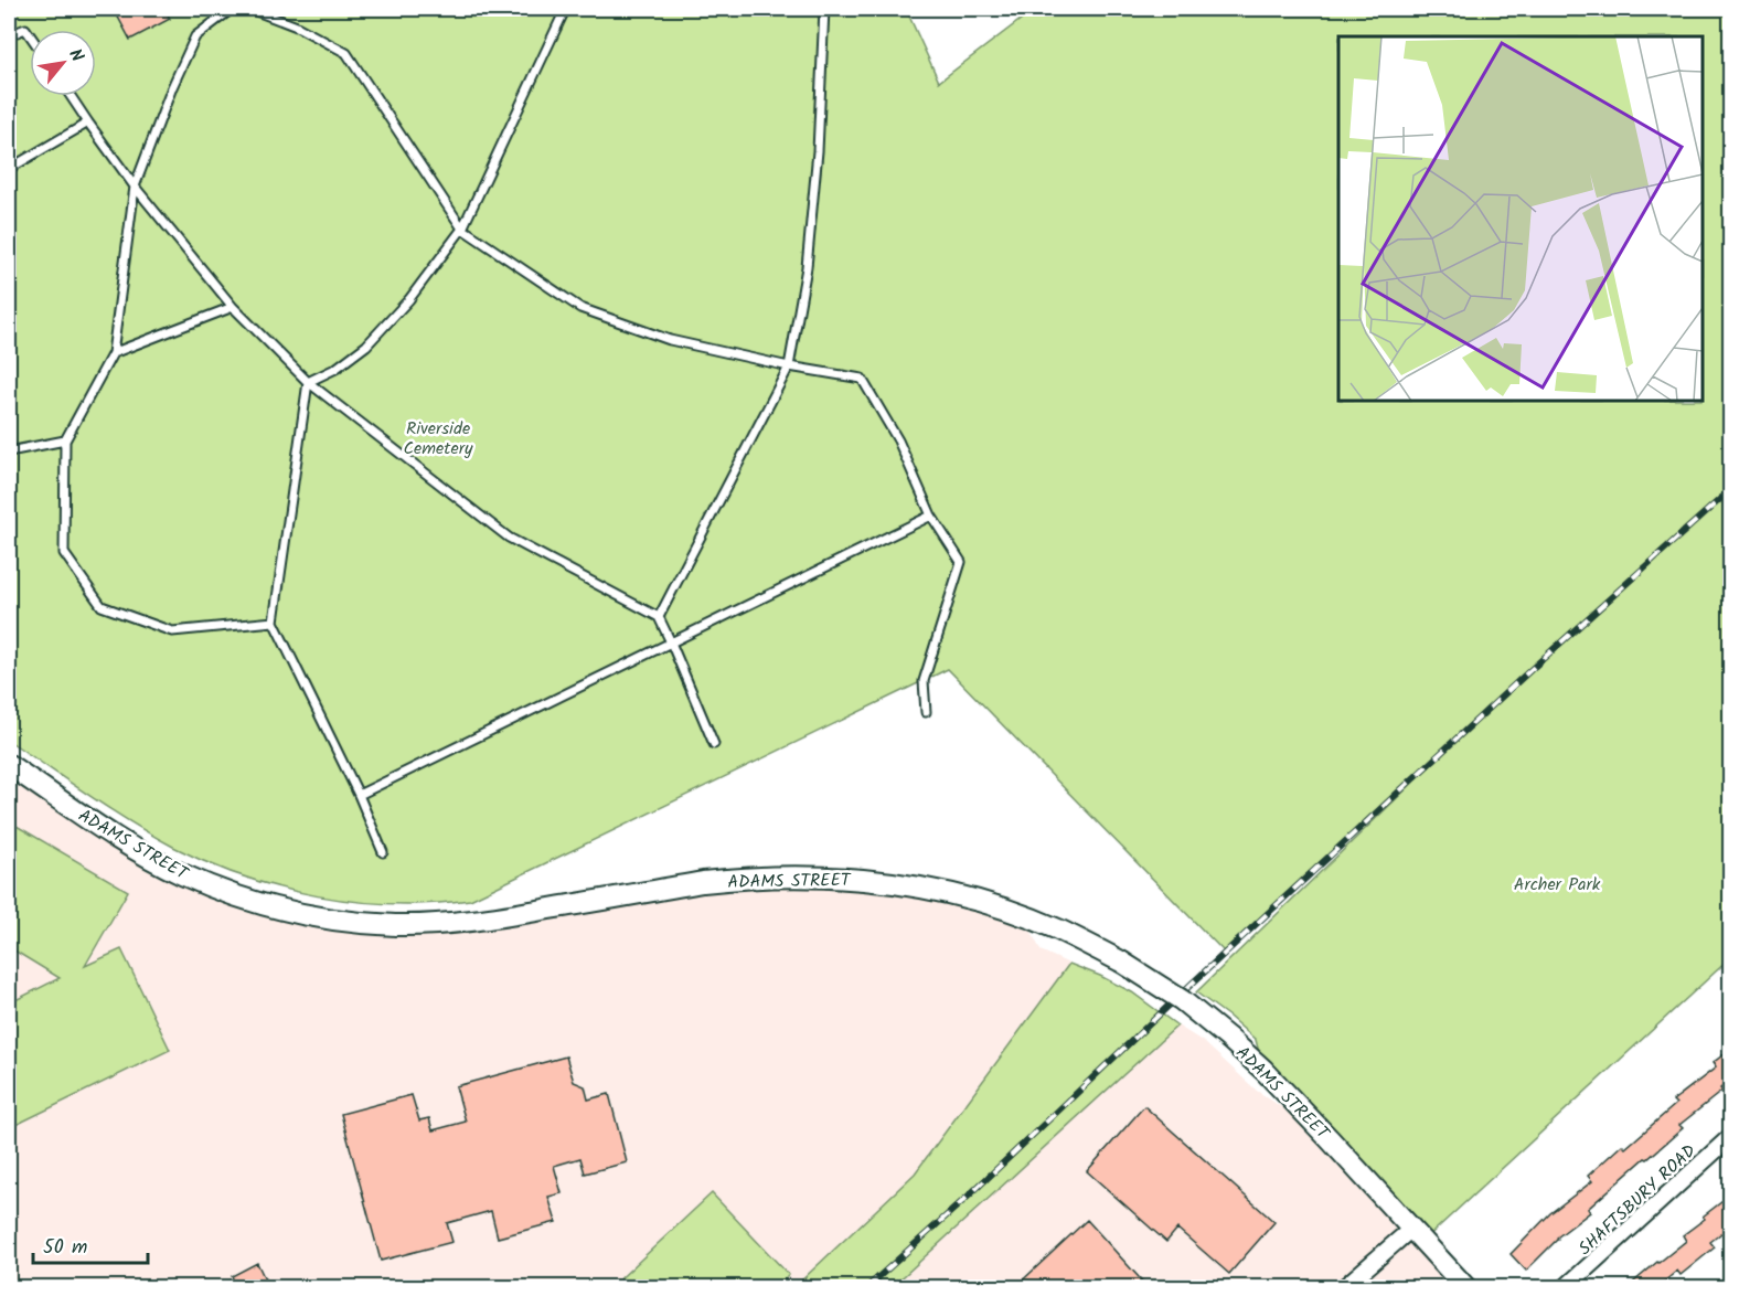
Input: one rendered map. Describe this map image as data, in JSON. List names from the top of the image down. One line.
{"streets":{"street":["ADAMS STREET","SHAFTSBURY ROAD"]},"parks":["Riverside Cemetery","Archer Park"],"scale_bar":"50 m","north":"top right"}
